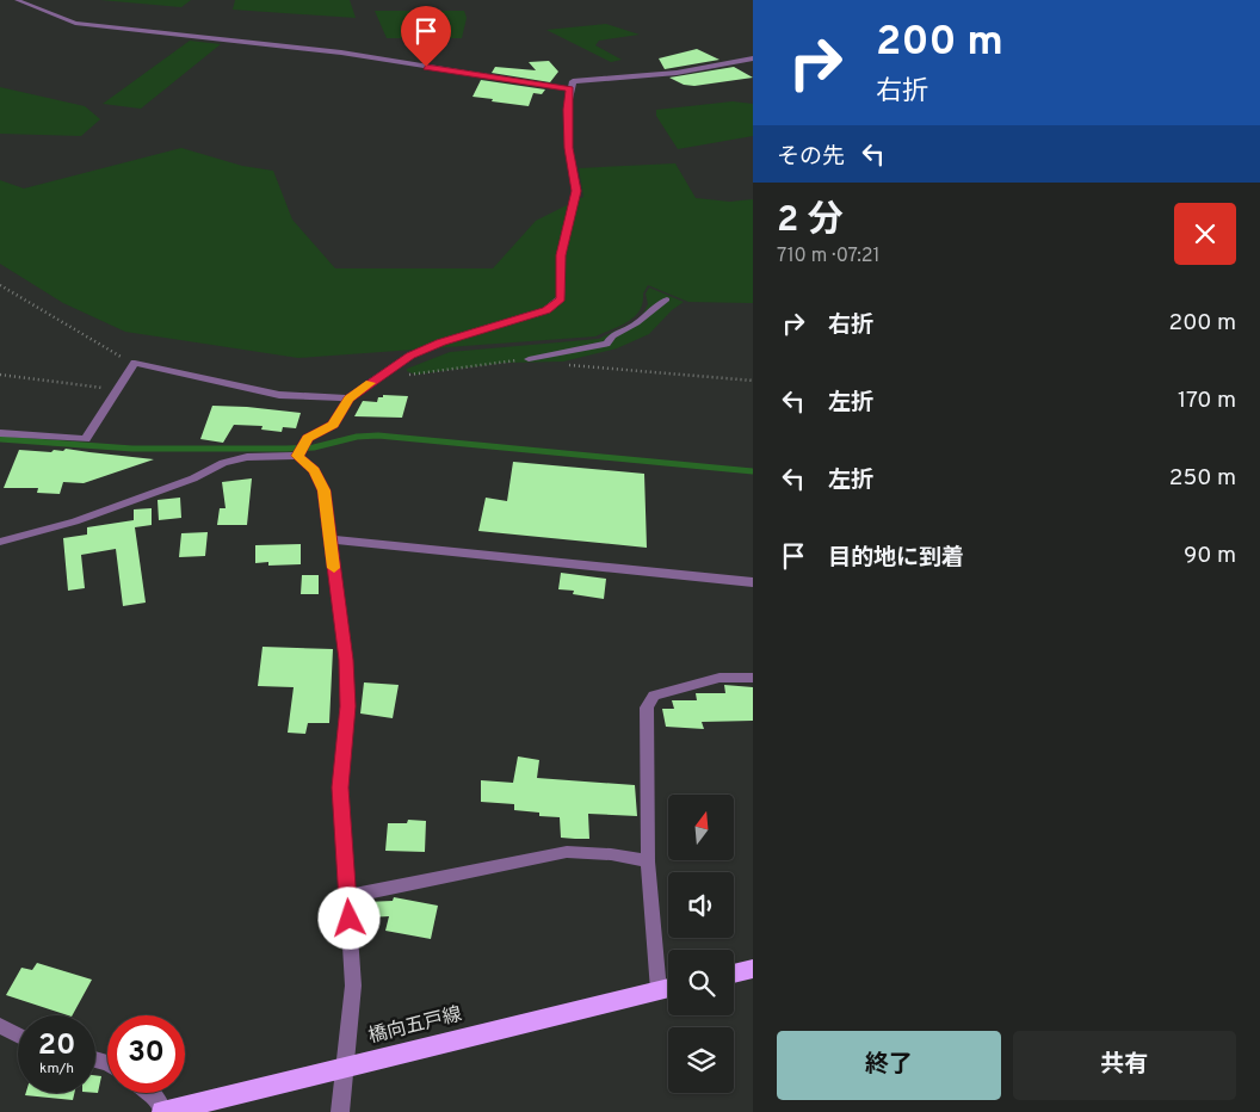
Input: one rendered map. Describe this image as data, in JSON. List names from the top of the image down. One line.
{"streets":{"main road":["橋向五戸線"]},"north":"top","page":{"turn":["200 m","右折"],"then":"その先","heading":["2 分","710 m · 07:21"],"list":[{"name":"右折","value":"200 m"},{"name":"左折","value":"170 m"},{"name":"左折","value":"250 m"},{"name":"目的地に到着","value":"90 m"}],"speed":"20 km/h","limit":"30","buttons":["終了","共有"]}}
